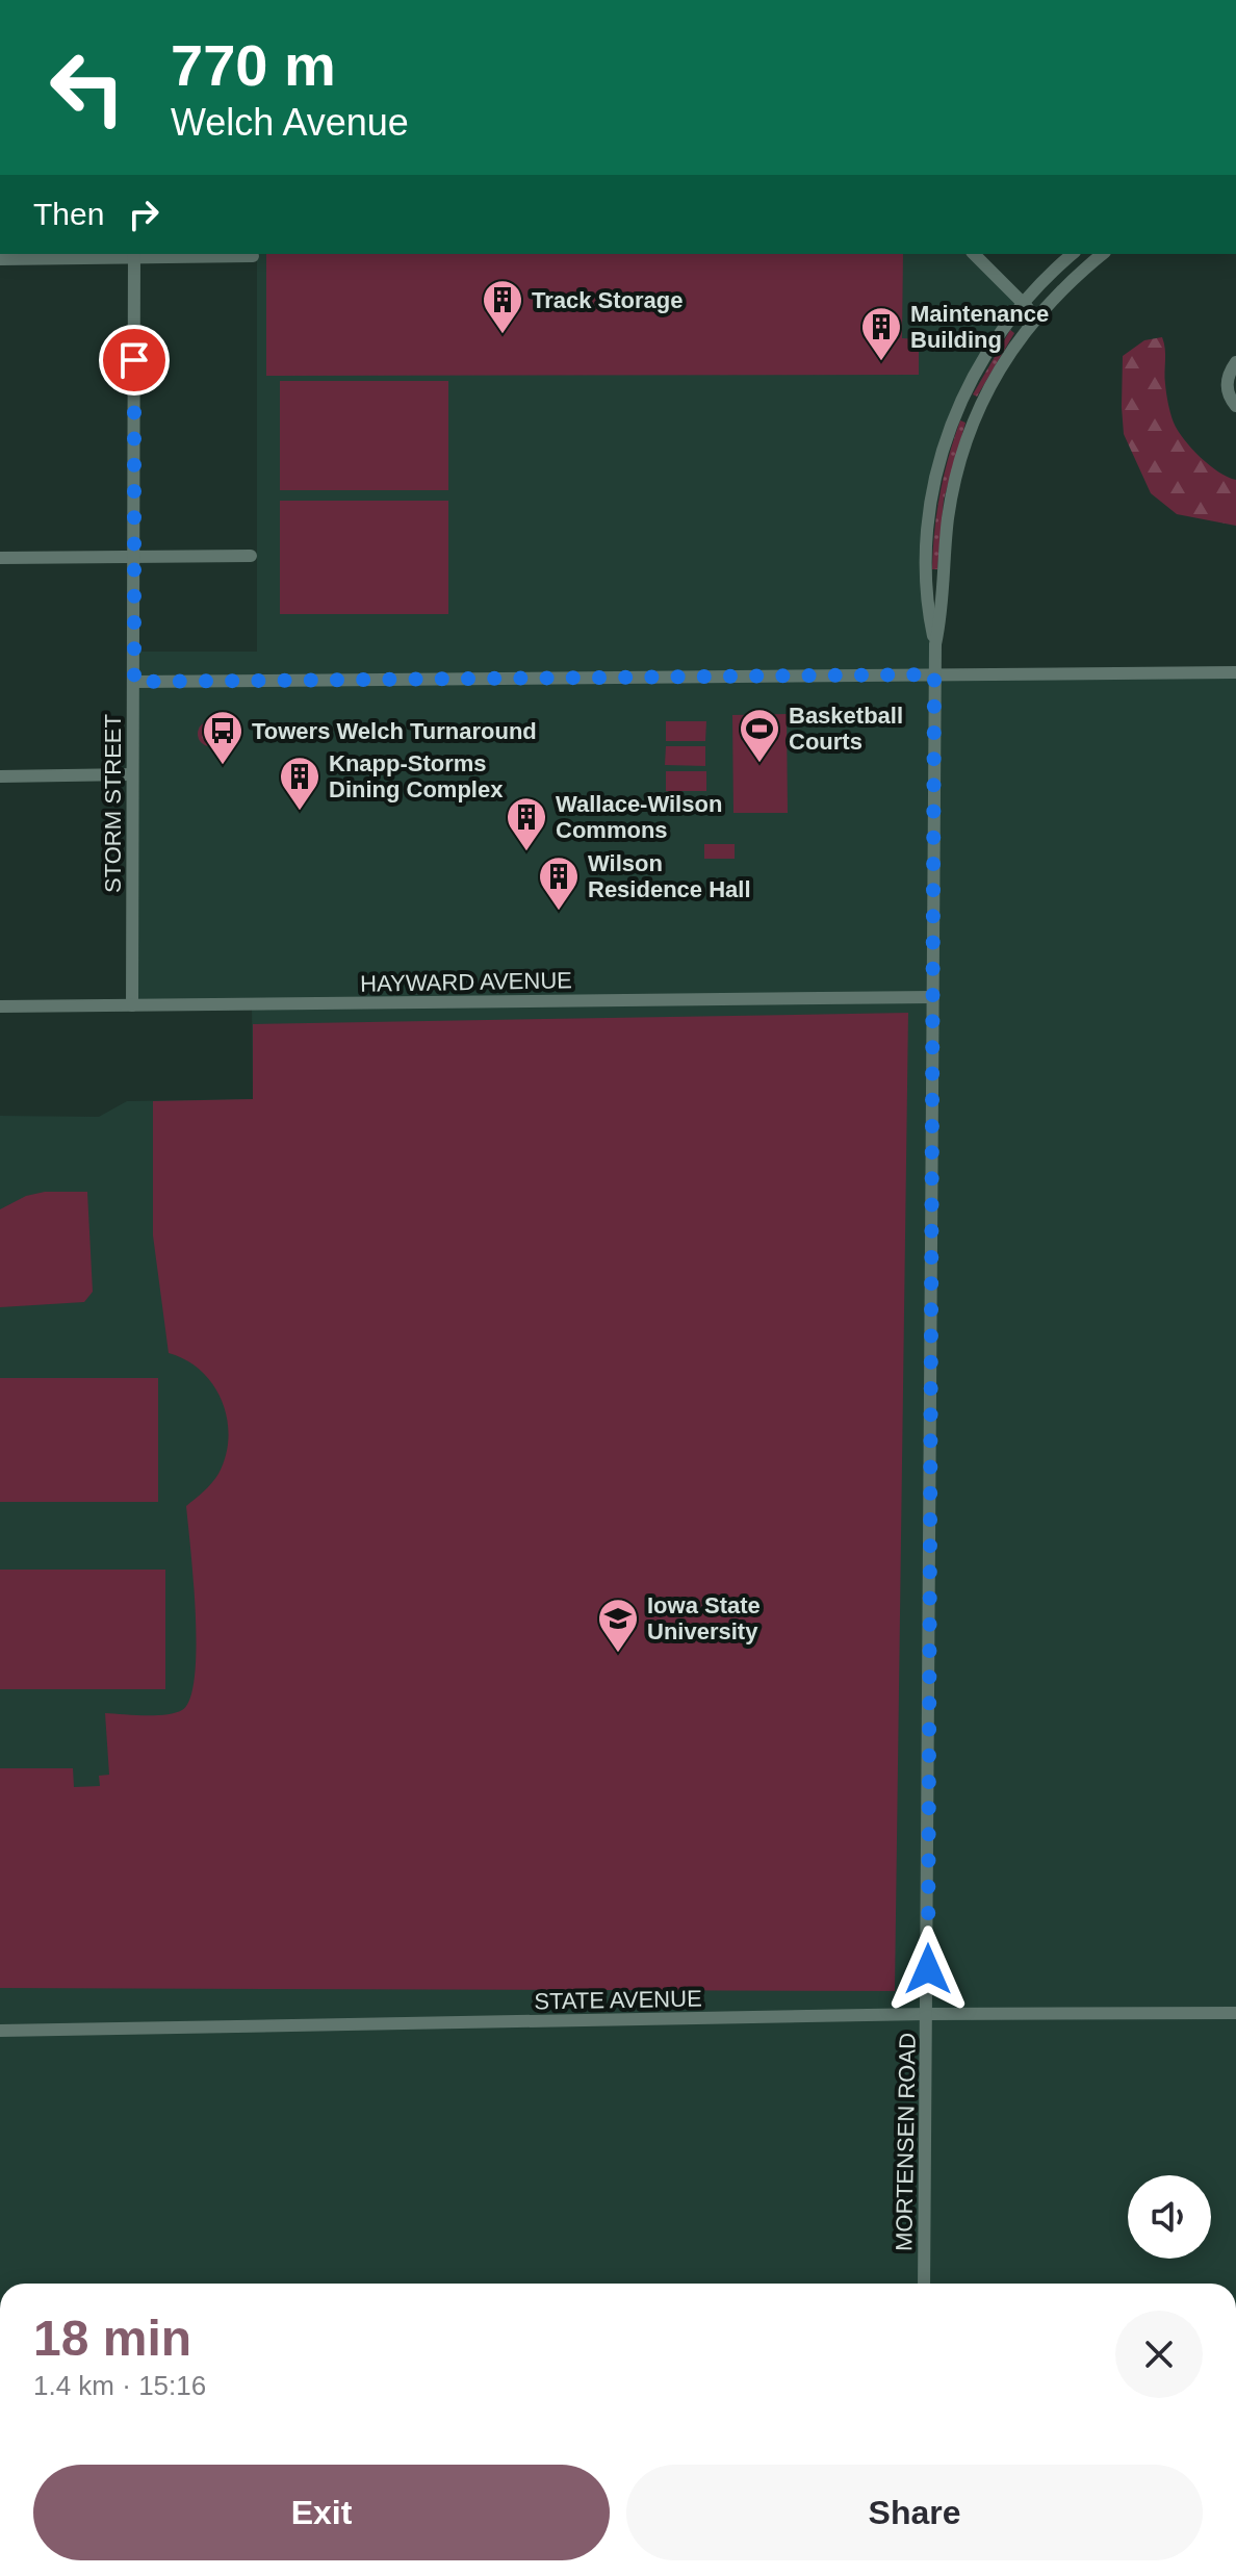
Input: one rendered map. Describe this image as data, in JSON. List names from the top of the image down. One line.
{"streets":{"street":["STORM STREET","HAYWARD AVENUE","STATE AVENUE","MORTENSEN ROAD"]},"crossings":[["STORM STREET","HAYWARD AVENUE"],["HAYWARD AVENUE","MORTENSEN ROAD"],["STATE AVENUE","MORTENSEN ROAD"]],"places":{"building":["Track Storage","Maintenance Building","Knapp-Storms Dining Complex","Wallace-Wilson Commons","Wilson Residence Hall"],"sports":["Basketball Courts"],"bus stop":["Towers Welch Turnaround"],"school or university":["Iowa State University"]},"page":{"turn":["770 m","Welch Avenue"],"then":"Then","heading":["18 min","1.4 km · 15:16"],"buttons":["Exit","Share"]}}
